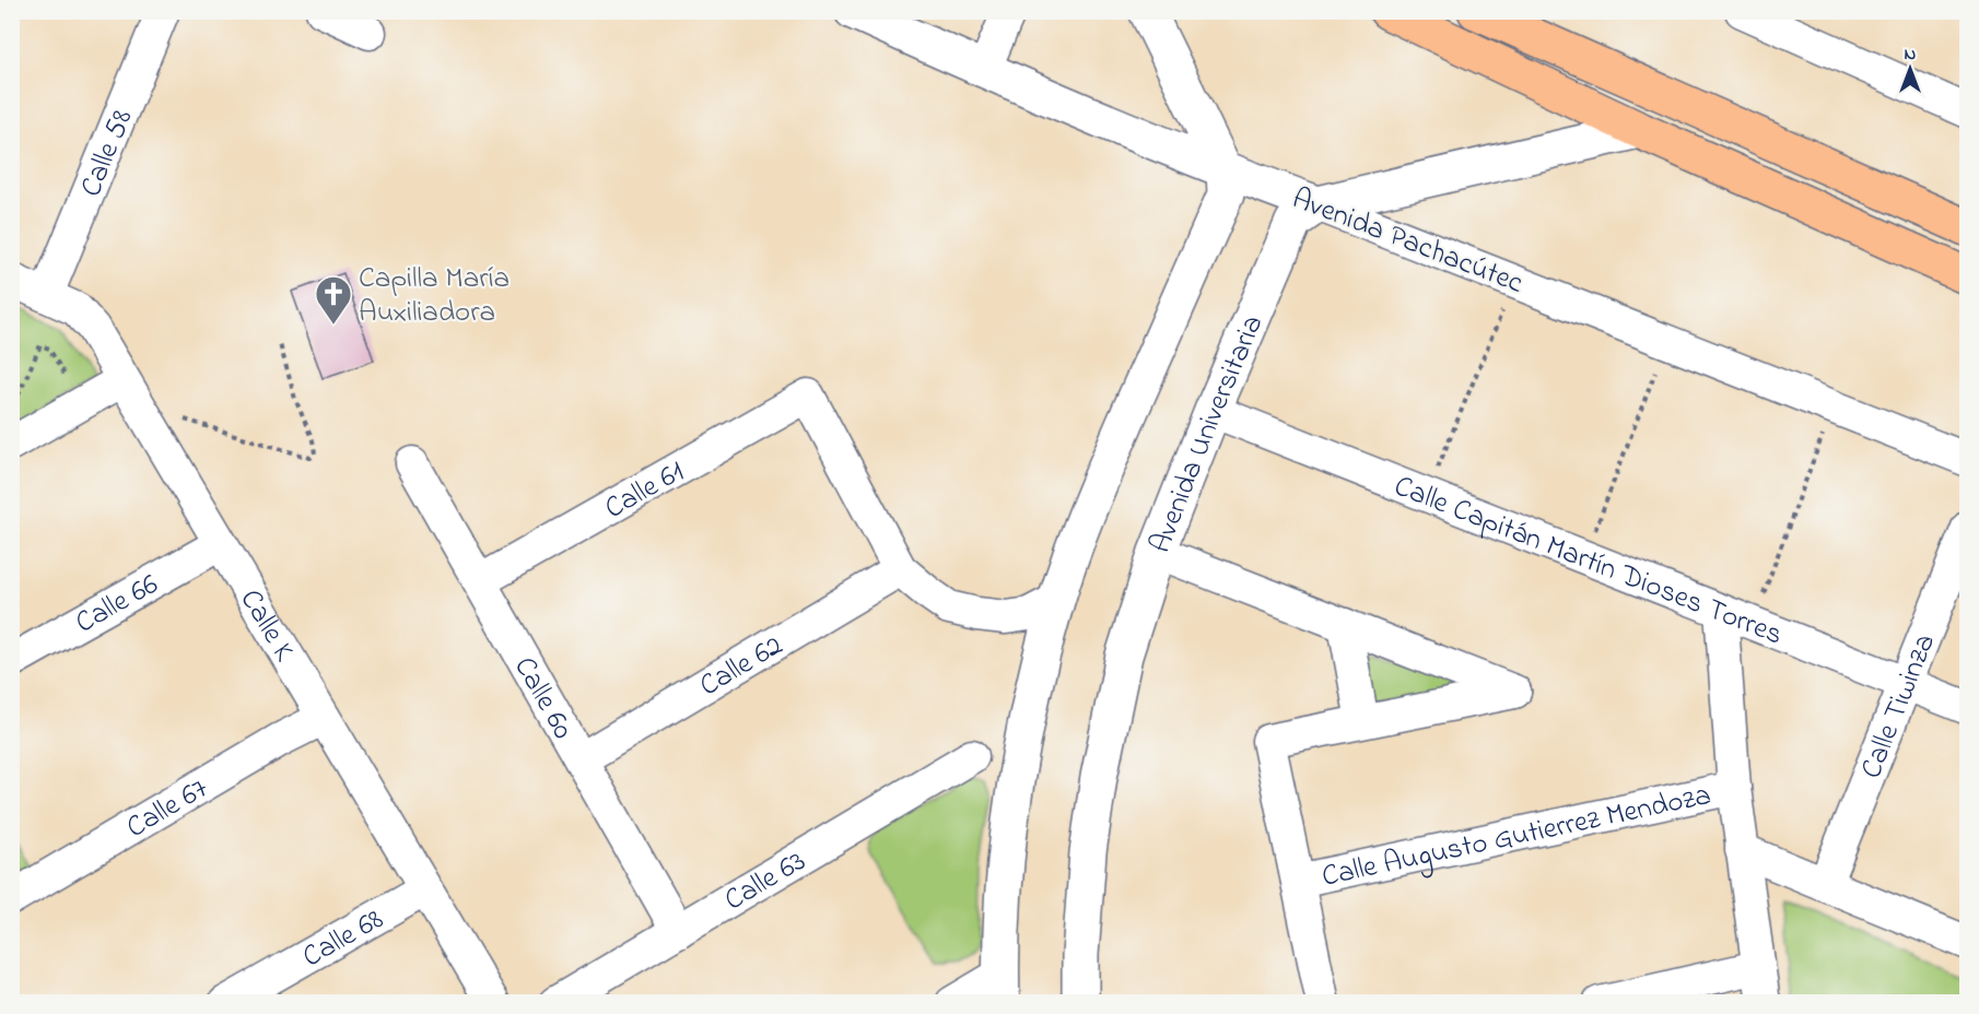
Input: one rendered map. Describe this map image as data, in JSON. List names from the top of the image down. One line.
{"streets":{"street":["Calle 58","Avenida Pachacútec","Avenida Universitaria","Calle 61","Calle Capitán Martín Dioses Torres","Calle 66","Calle K","Calle 62","Calle 60","Calle Tiwinza","Calle 67","Calle Augusto Gutierrez Mendoza","Calle 63","Calle 68"]},"crossings":[["Calle 58","Calle K"],["Avenida Pachacútec","Avenida Universitaria"],["Avenida Universitaria","Calle Capitán Martín Dioses Torres"],["Calle 61","Calle 62"],["Calle 61","Calle 60"],["Calle Capitán Martín Dioses Torres","Calle Tiwinza"],["Calle 66","Calle K"],["Calle K","Calle 67"],["Calle K","Calle 68"],["Calle 62","Calle 60"],["Calle 60","Calle 63"]],"places":{"church":["Capilla María Auxiliadora"]},"north":"top"}
